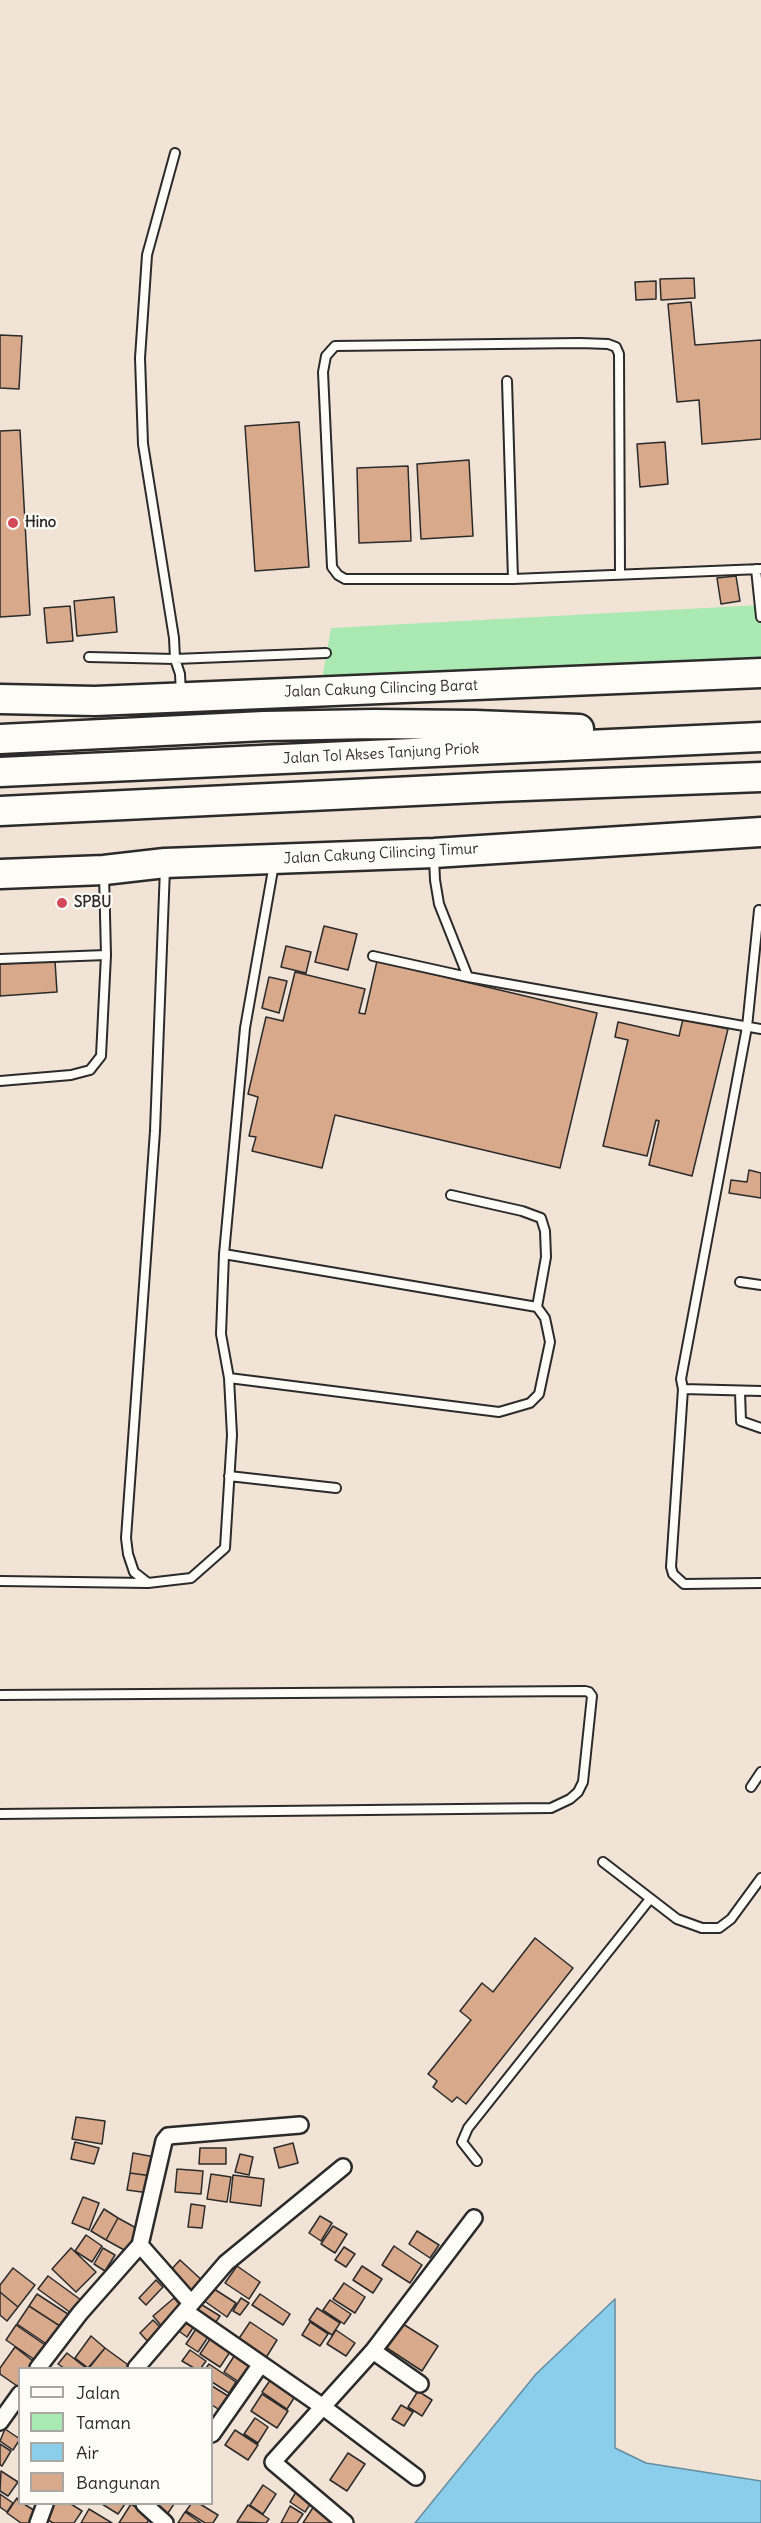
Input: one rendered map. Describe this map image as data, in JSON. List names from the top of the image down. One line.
{"streets":{"highway":["Jalan Cakung Cilincing Barat","Jalan Tol Akses Tanjung Priok","Jalan Cakung Cilincing Timur"]},"places":["Hino","SPBU"],"legend":["Jalan","Taman","Air","Bangunan"]}
